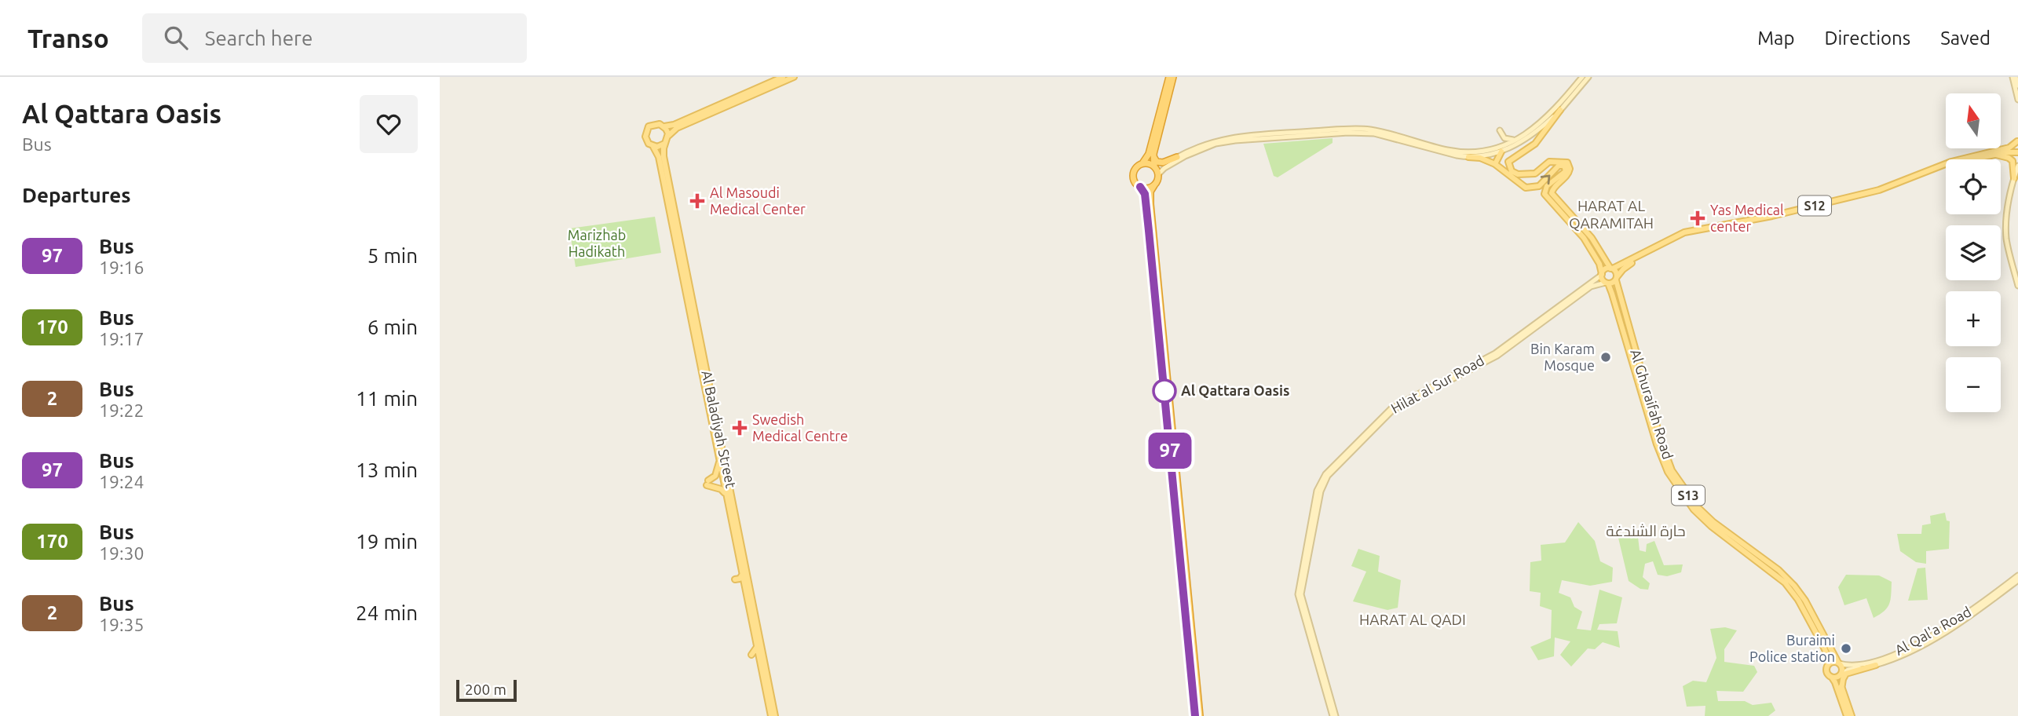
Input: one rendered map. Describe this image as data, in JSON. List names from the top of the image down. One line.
{"streets":{"main road":["S12","Hilat al Sur Road","Al Ghuraifah Road","Al Baladiyah Street","S13","Al Qal'a Road"]},"crossings":[["S12","Hilat al Sur Road"],["S12","Al Ghuraifah Road"],["Hilat al Sur Road","Al Ghuraifah Road"],["Al Ghuraifah Road","S13"],["Al Ghuraifah Road","Al Qal'a Road"],["S13","Al Qal'a Road"]],"districts":["HARAT AL QARAMITAH","حارة الشندغة","HARAT AL QADI"],"parks":["Marizhab Hadikath"],"places":{"health":["Al Masoudi Medical Center","Yas Medical center","Swedish Medical Centre"],"other":["Bin Karam Mosque","Al Qattara Oasis","Buraimi Police station"]},"lines":["bus line 97"],"scale_bar":"200 m","north":"top","page":{"header":"Transo","search":"Search here","nav":["Map","Directions","Saved"],"heading":[["Al Qattara Oasis","Bus"],"Departures"],"on_map":"97","map_buttons":["+","−"],"list":[{"mark":"97","name":"Bus","note":"19:16","value":"5 min"},{"mark":"170","name":"Bus","note":"19:17","value":"6 min"},{"mark":"2","name":"Bus","note":"19:22","value":"11 min"},{"mark":"97","name":"Bus","note":"19:24","value":"13 min"},{"mark":"170","name":"Bus","note":"19:30","value":"19 min"},{"mark":"2","name":"Bus","note":"19:35","value":"24 min"}],"scale":"200 m"}}
